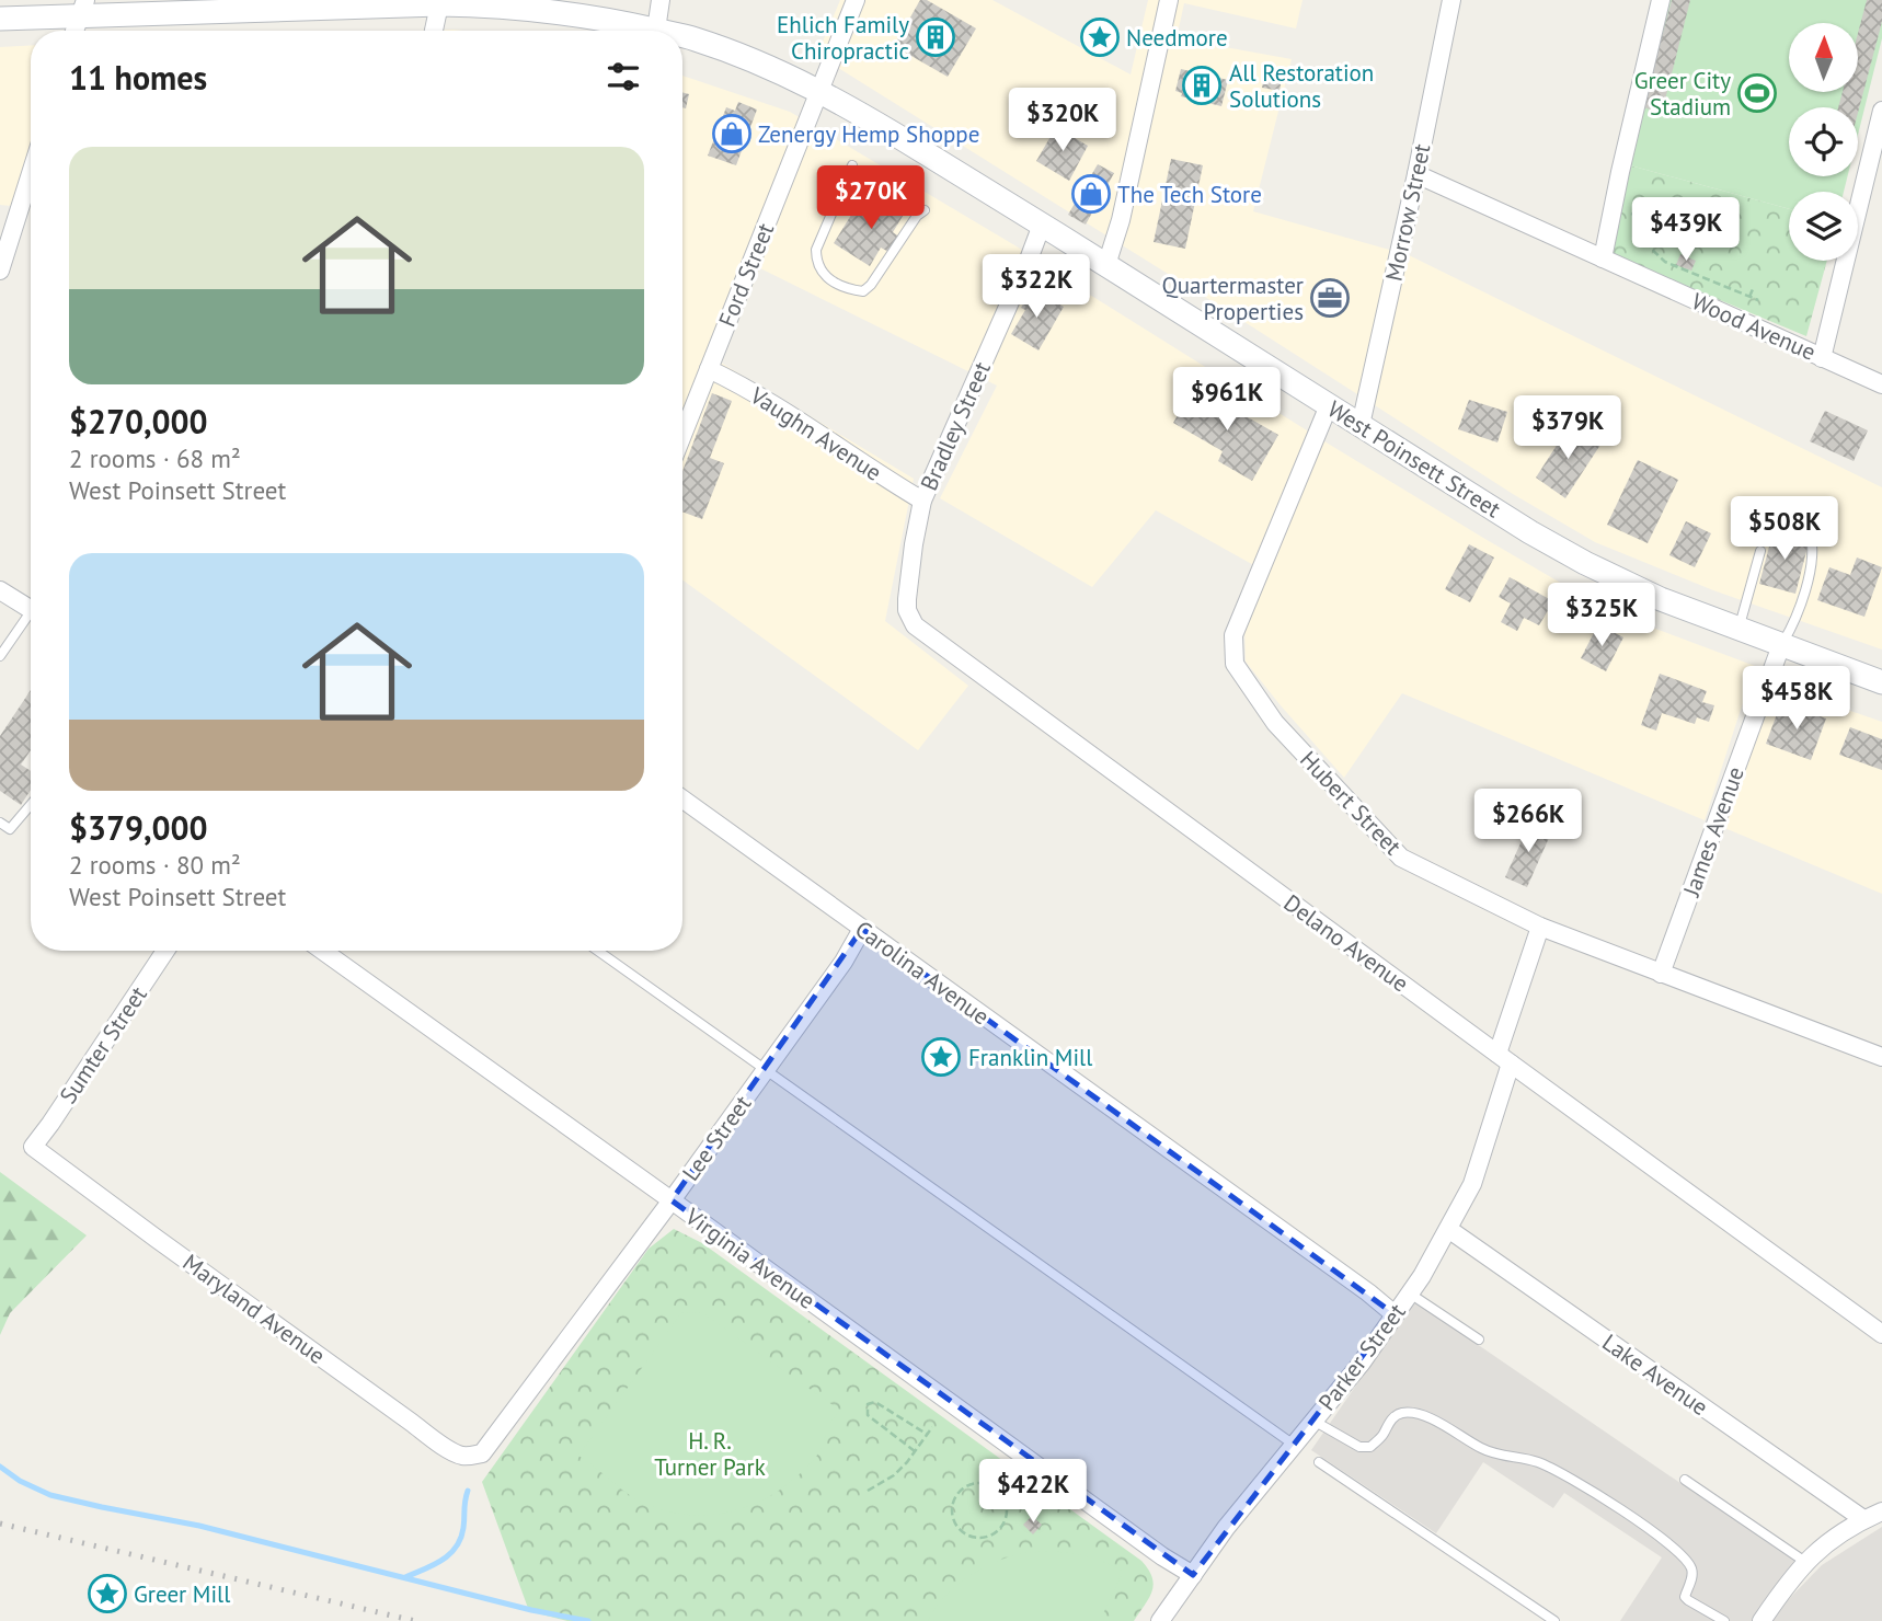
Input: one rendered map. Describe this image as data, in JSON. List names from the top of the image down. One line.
{"streets":{"main road":["West Poinsett Street"],"street":["Morrow Street","Ford Street","Wood Avenue","Bradley Street","Vaughn Avenue","Hubert Street","James Avenue","Delano Avenue","Carolina Avenue","Sumter Street","Lee Street","Virginia Avenue","Maryland Avenue","Parker Street","Lake Avenue"]},"crossings":[["Morrow Street","Wood Avenue"],["Morrow Street","West Poinsett Street"],["Ford Street","Vaughn Avenue"],["Ford Street","West Poinsett Street"],["Bradley Street","Vaughn Avenue"],["Bradley Street","West Poinsett Street"],["Bradley Street","Delano Avenue"],["Vaughn Avenue","Delano Avenue"],["West Poinsett Street","Hubert Street"],["West Poinsett Street","James Avenue"],["Hubert Street","James Avenue"],["Hubert Street","Parker Street"],["Delano Avenue","Parker Street"],["Carolina Avenue","Lee Street"],["Carolina Avenue","Parker Street"],["Sumter Street","Maryland Avenue"],["Lee Street","Virginia Avenue"],["Lee Street","Maryland Avenue"],["Virginia Avenue","Parker Street"],["Parker Street","Lake Avenue"]],"parks":["H. R. Turner Park"],"places":{"building":["Ehlich Family Chiropractic","All Restoration Solutions"],"place":["Needmore","Franklin Mill","Greer Mill"],"sports":["Greer City Stadium"],"shop":["Zenergy Hemp Shoppe","The Tech Store"],"office":["Quartermaster Properties"]},"north":"top","page":{"heading":"11 homes","price":["$320K","$270K","$439K","$322K","$961K","$379K","$508K","$325K","$458K","$266K","$422K"],"list":[{"name":"$270,000","note":"2 rooms · 68 m² · West Poinsett Street"},{"name":"$379,000","note":"2 rooms · 80 m² · West Poinsett Street"}]}}
